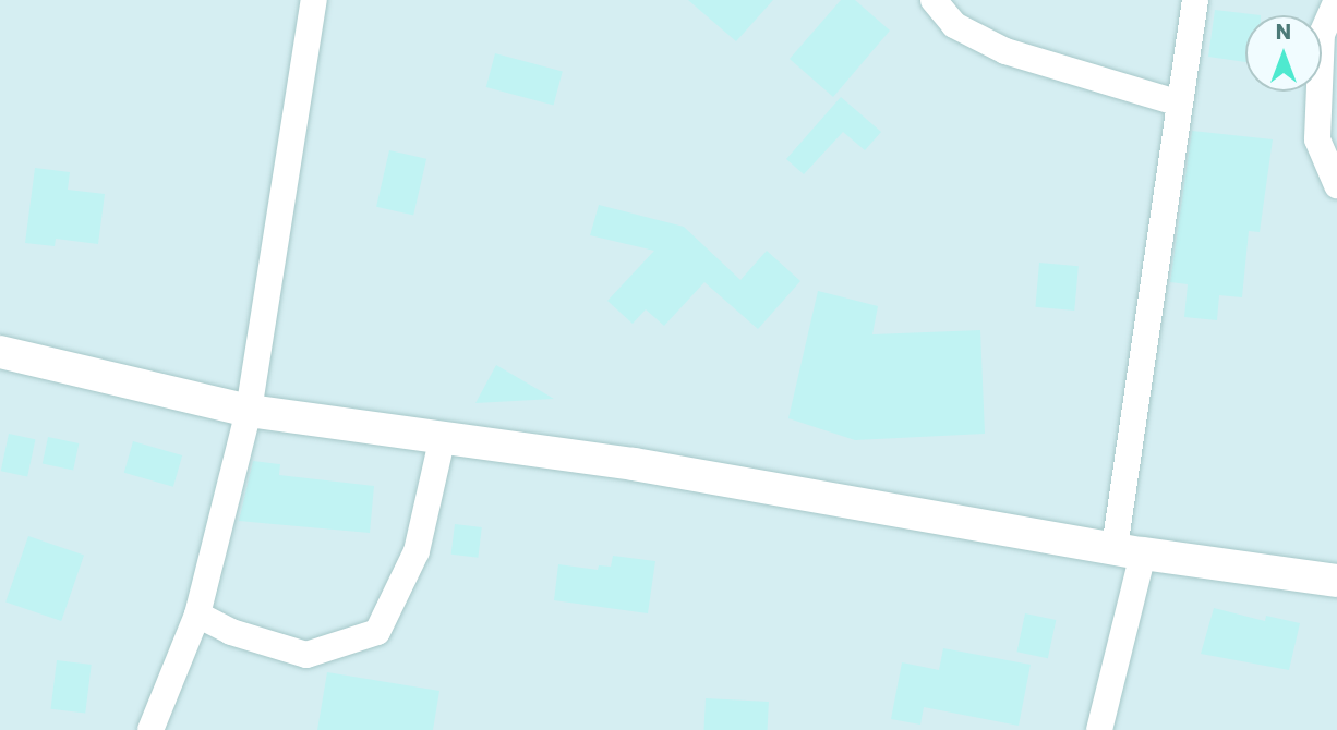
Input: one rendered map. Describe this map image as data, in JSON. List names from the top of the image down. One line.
{"north":"top"}
